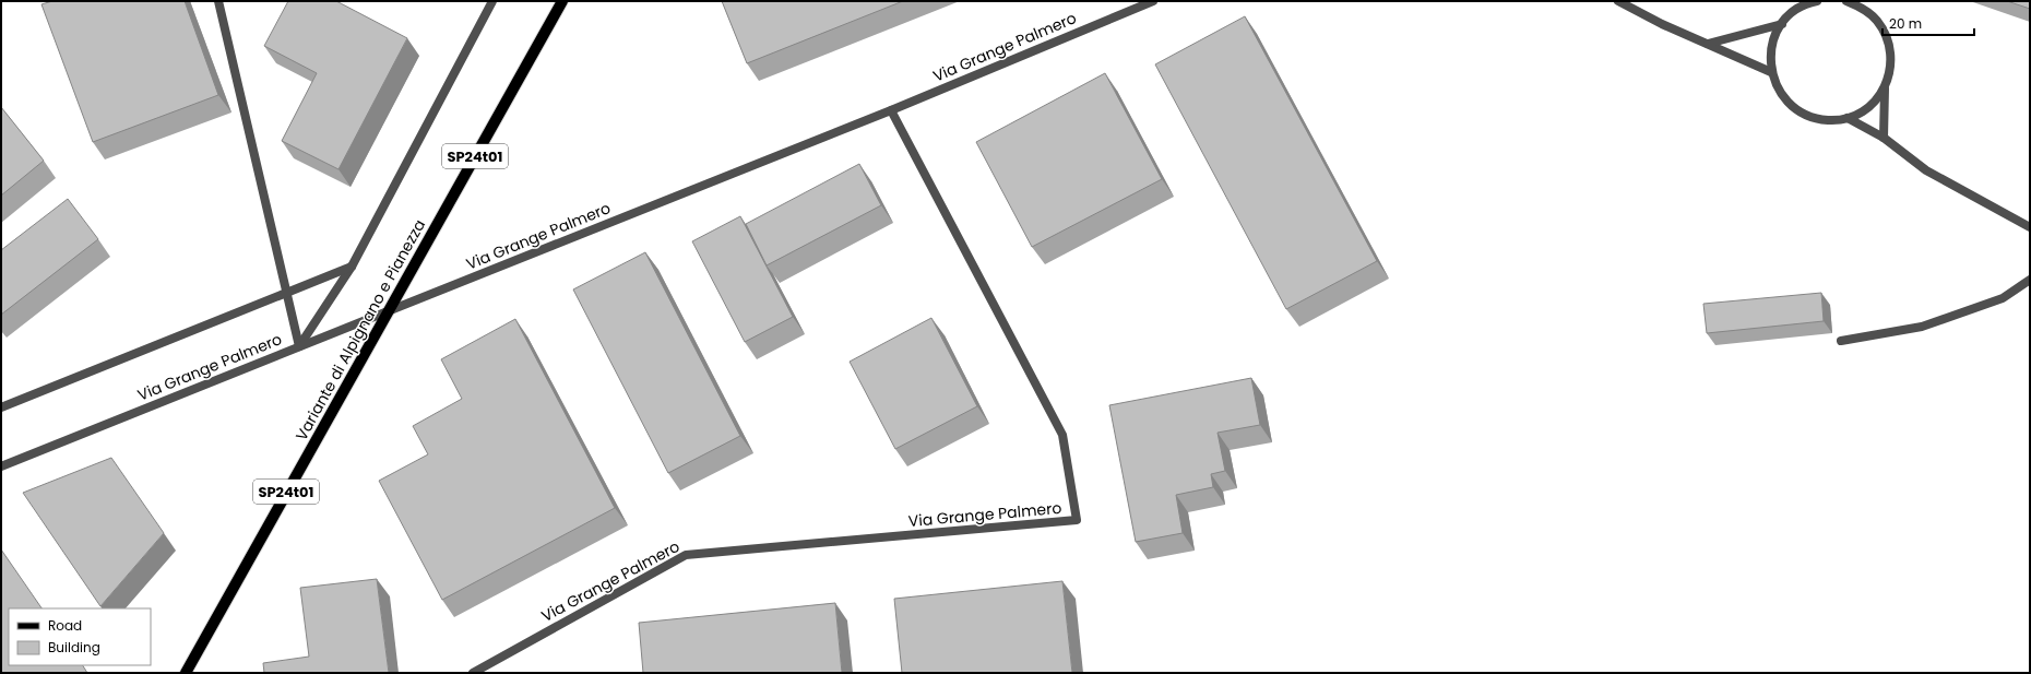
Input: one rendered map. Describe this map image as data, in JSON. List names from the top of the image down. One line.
{"streets":{"main road":["SP24t01","Variante di Alpignano e Pianezza"],"street":["Via Grange Palmero"]},"crossings":[["Via Grange Palmero","Variante di Alpignano e Pianezza"]],"legend":["Road","Building"],"scale_bar":"20 m"}
